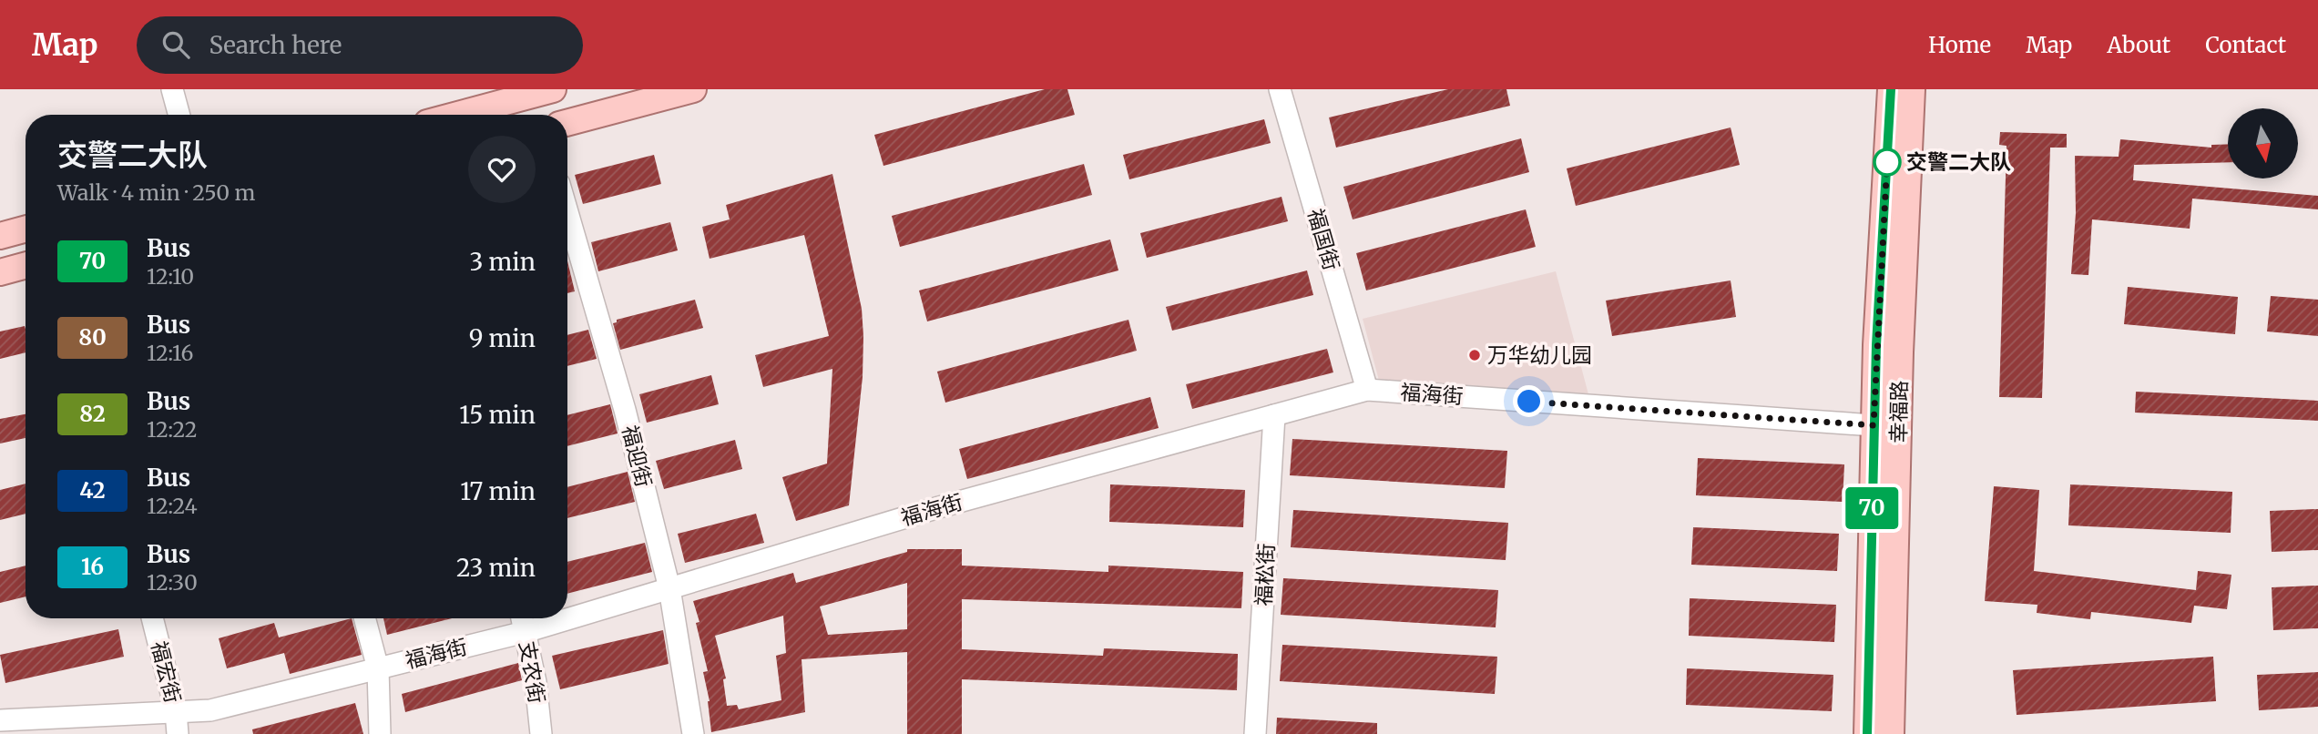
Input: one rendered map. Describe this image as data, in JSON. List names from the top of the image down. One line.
{"streets":{"main road":["幸福路"],"street":["福国街","福海街","福迎街","福松街","福宏街","支农街"]},"crossings":[["福国街","福海街"],["福海街","幸福路"],["福海街","福迎街"],["福海街","福松街"],["福海街","福宏街"],["福海街","支农街"]],"places":["交警二大队","万华幼儿园"],"lines":["bus line 70"],"north":"bottom","page":{"header":"Map","search":"Search here","nav":["Home","Map","About","Contact"],"on_map":"70","heading":["交警二大队","Walk · 4 min · 250 m"],"list":[{"mark":"70","name":"Bus","note":"12:10","value":"3 min"},{"mark":"80","name":"Bus","note":"12:16","value":"9 min"},{"mark":"82","name":"Bus","note":"12:22","value":"15 min"},{"mark":"42","name":"Bus","note":"12:24","value":"17 min"},{"mark":"16","name":"Bus","note":"12:30","value":"23 min"}]}}
